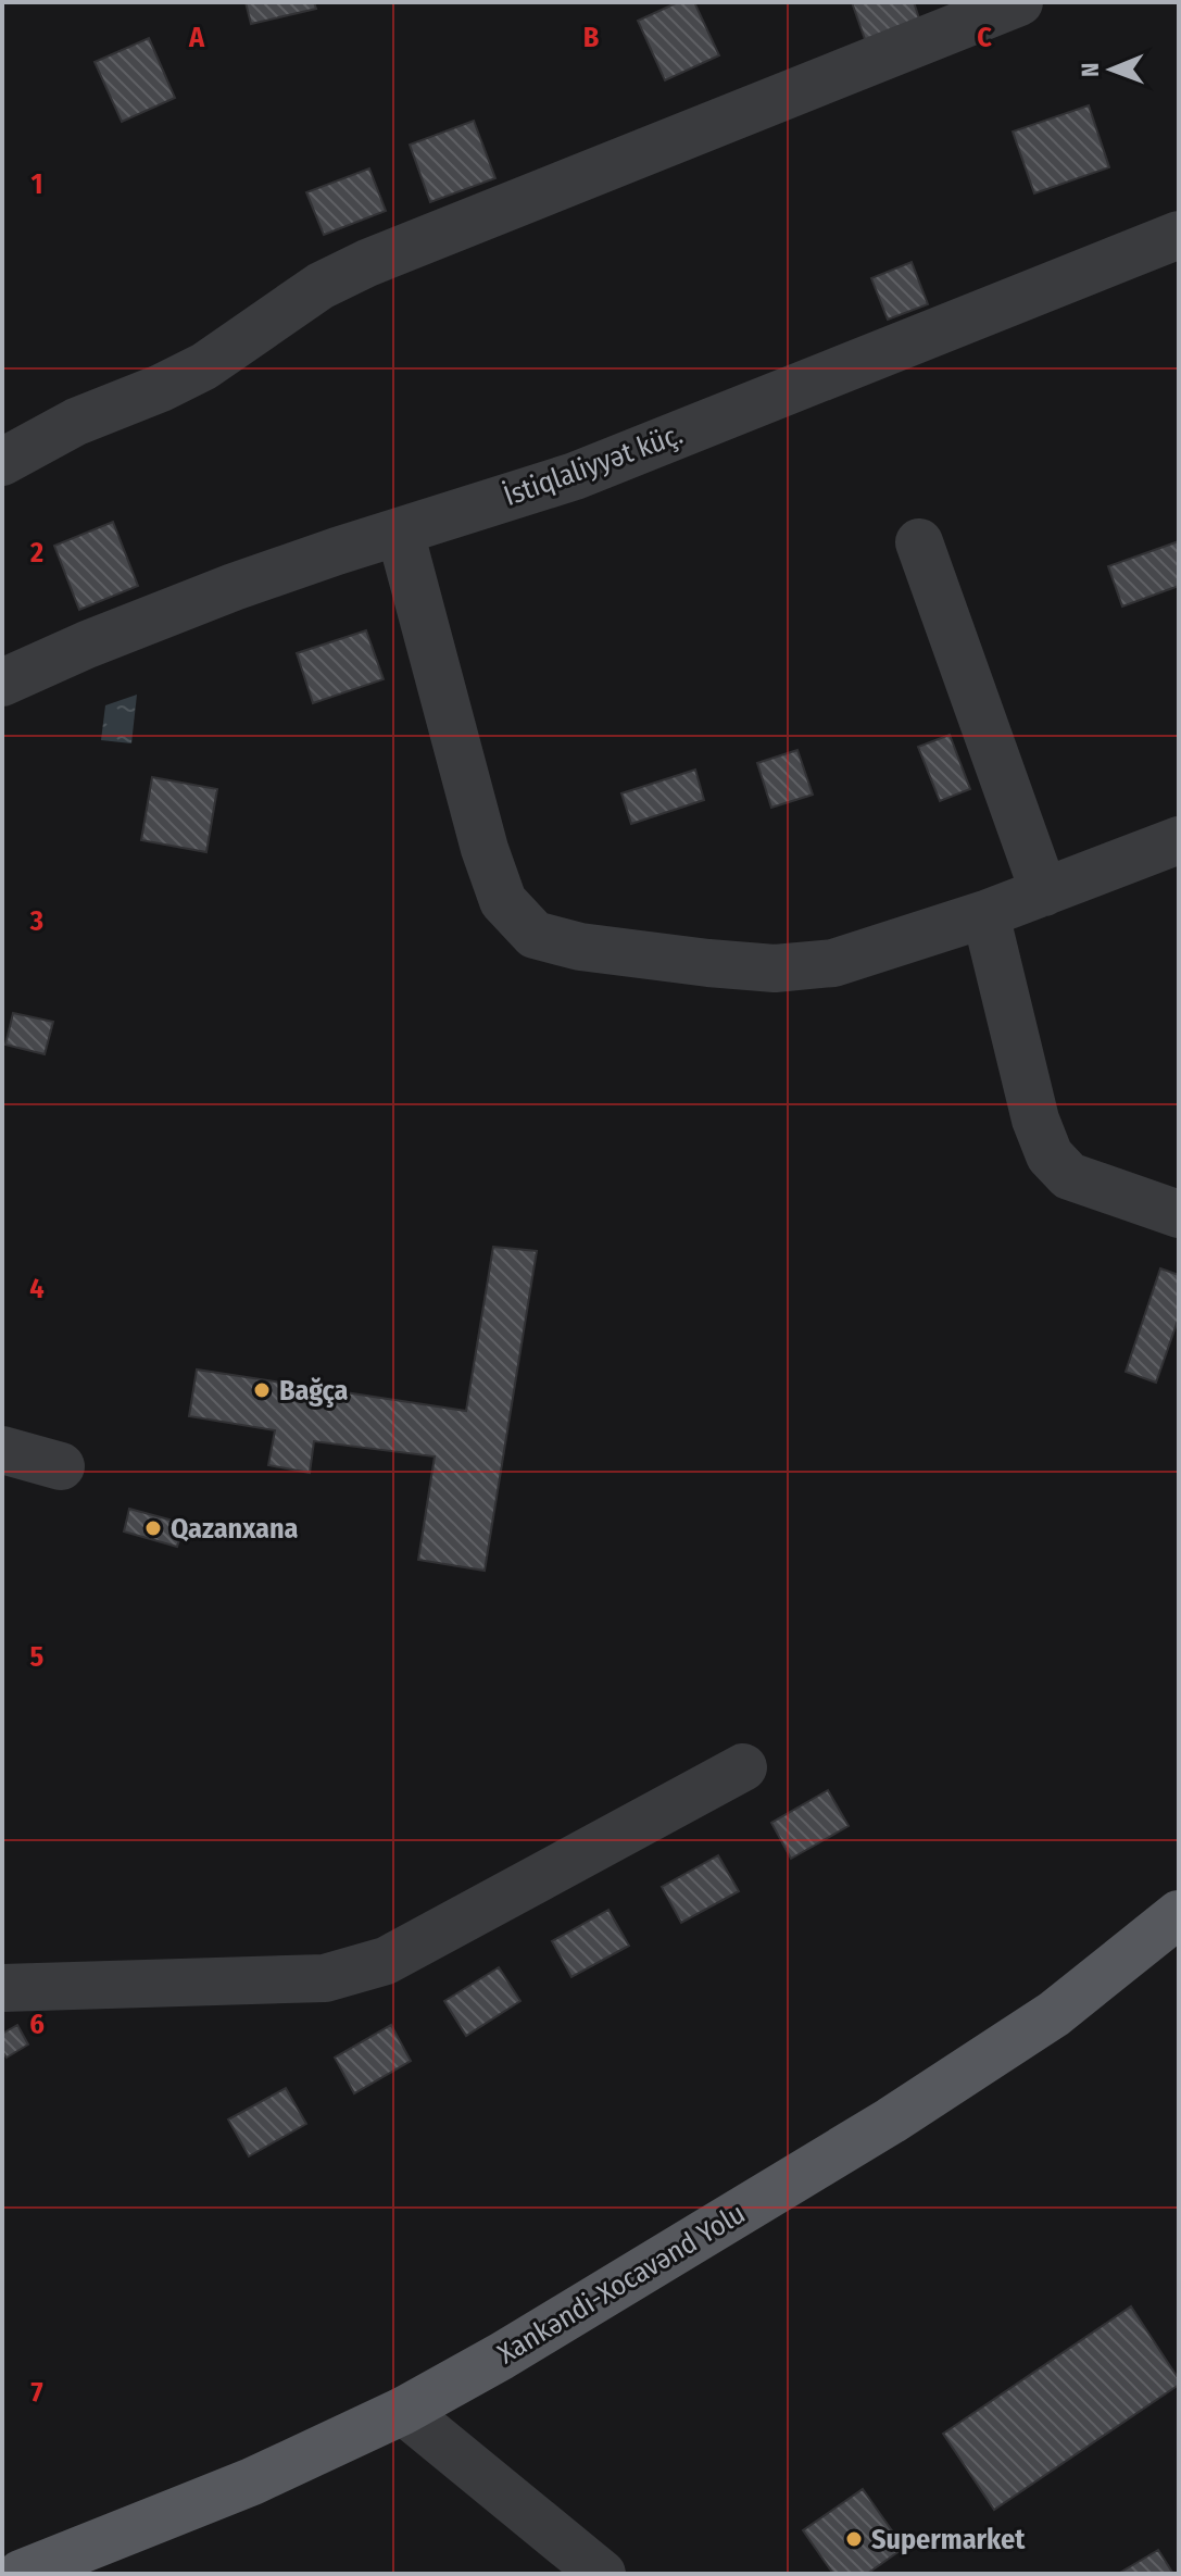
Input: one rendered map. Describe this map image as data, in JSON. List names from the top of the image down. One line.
{"streets":{"main road":["Xankəndi-Xocavənd Yolu"],"street":["İstiqlaliyyət küç."]},"places":["Bağça","Qazanxana","Supermarket"],"north":"left","grid":{"columns":["A","B","C"],"rows":["1","2","3","4","5","6","7"]}}
